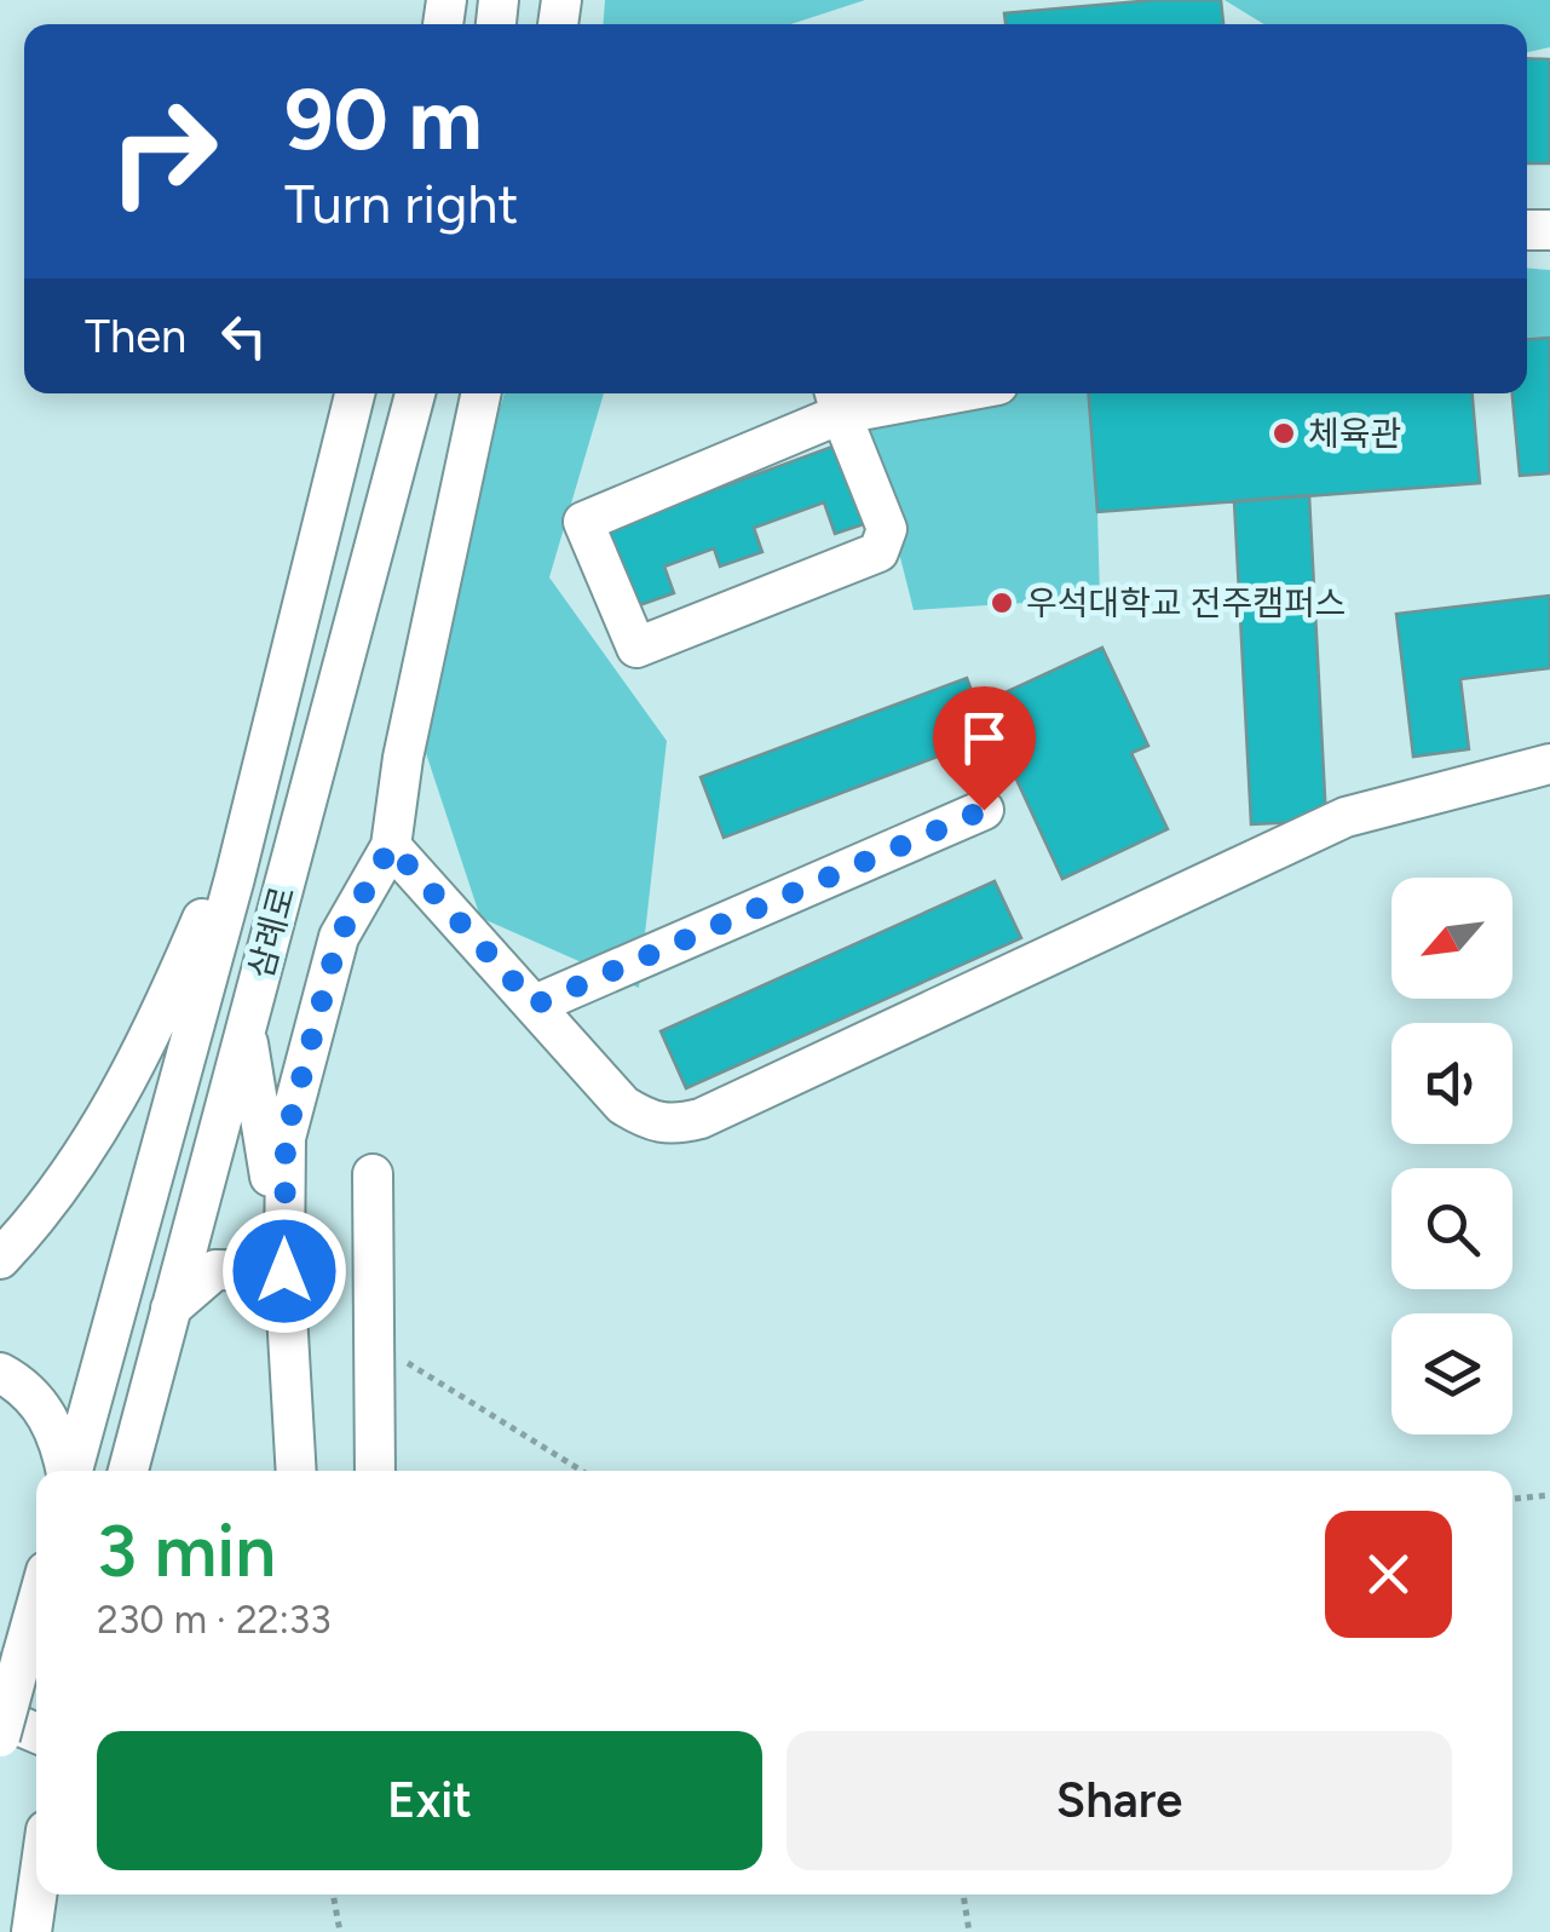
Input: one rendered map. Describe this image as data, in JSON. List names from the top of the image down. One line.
{"streets":{"street":["삼례로"]},"places":["체육관","우석대학교 전주캠퍼스"],"north":"bottom left","page":{"turn":["90 m","Turn right"],"then":"Then","heading":["3 min","230 m · 22:33"],"buttons":["Exit","Share"]}}
